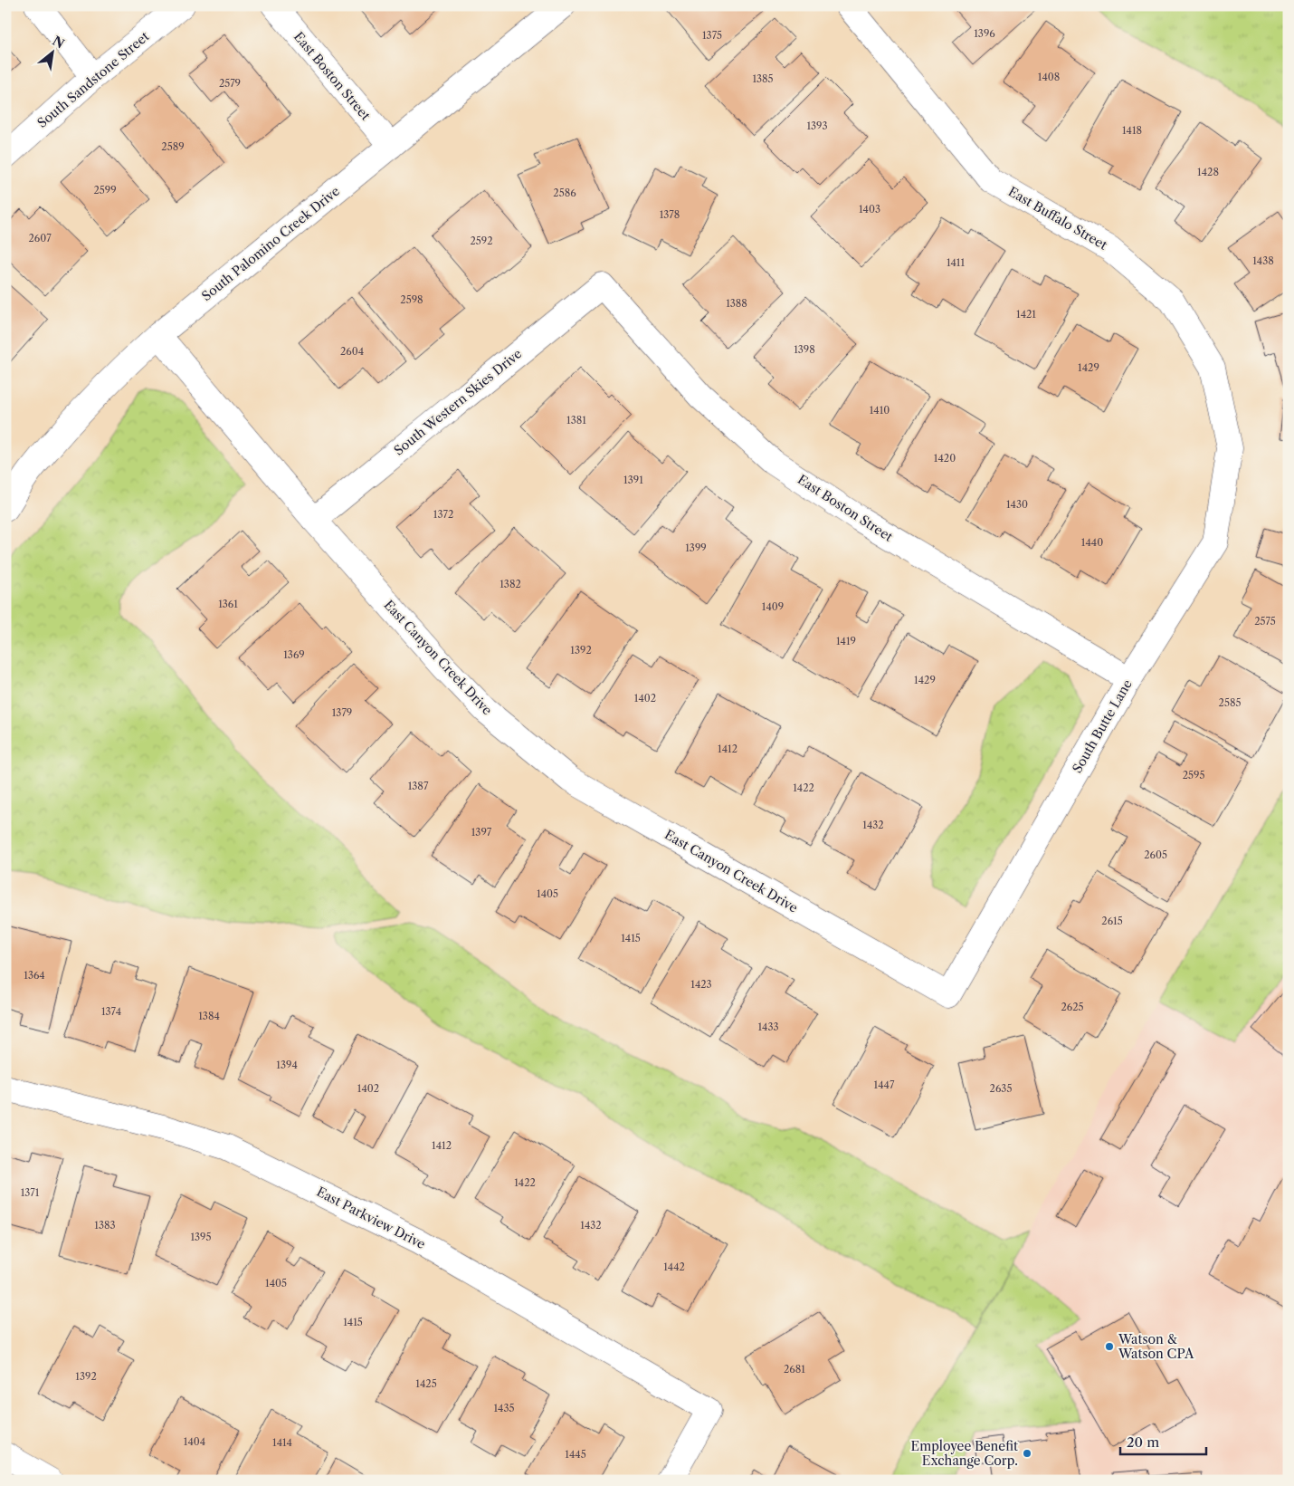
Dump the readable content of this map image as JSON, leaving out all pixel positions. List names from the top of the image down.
{
  "streets": {
    "street": [
      "East Boston Street",
      "South Sandstone Street",
      "East Buffalo Street",
      "South Palomino Creek Drive",
      "South Western Skies Drive",
      "East Canyon Creek Drive",
      "South Butte Lane",
      "East Parkview Drive"
    ]
  },
  "crossings": [
    ["East Boston Street", "South Palomino Creek Drive"],
    ["East Boston Street", "South Western Skies Drive"],
    ["East Boston Street", "South Butte Lane"],
    ["East Buffalo Street", "South Butte Lane"],
    ["South Palomino Creek Drive", "East Canyon Creek Drive"],
    ["South Western Skies Drive", "East Canyon Creek Drive"],
    ["East Canyon Creek Drive", "South Butte Lane"]
  ],
  "places": ["Watson & Watson CPA", "Employee Benefit Exchange Corp."],
  "house_numbers": [
    "1396",
    "1375",
    "1408",
    "1385",
    "2579",
    "1393",
    "1418",
    "2589",
    "1428",
    "2599",
    "2586",
    "1403",
    "1378",
    "2607",
    "2592",
    "1438",
    "1411",
    "2598",
    "1388",
    "1421",
    "1398",
    "2604",
    "1429",
    "1410",
    "1381",
    "1420",
    "1391",
    "1430",
    "1372",
    "1440",
    "1399",
    "1382",
    "1361",
    "1409",
    "2575",
    "1419",
    "1392",
    "1369",
    "1429",
    "1402",
    "2585",
    "1379",
    "1412",
    "2595",
    "1387",
    "1422",
    "1432",
    "1397",
    "2605",
    "1405",
    "2615",
    "1415",
    "1364",
    "1423",
    "2625",
    "1374",
    "1384",
    "1433",
    "1394",
    "1447",
    "1402",
    "2635",
    "1412",
    "1422",
    "1371",
    "1383",
    "1432",
    "1395",
    "1442",
    "1405",
    "1415",
    "2681",
    "1392",
    "1425",
    "1435",
    "1404",
    "1414",
    "1445"
  ],
  "scale_bar": "20 m",
  "north": "top right"
}
